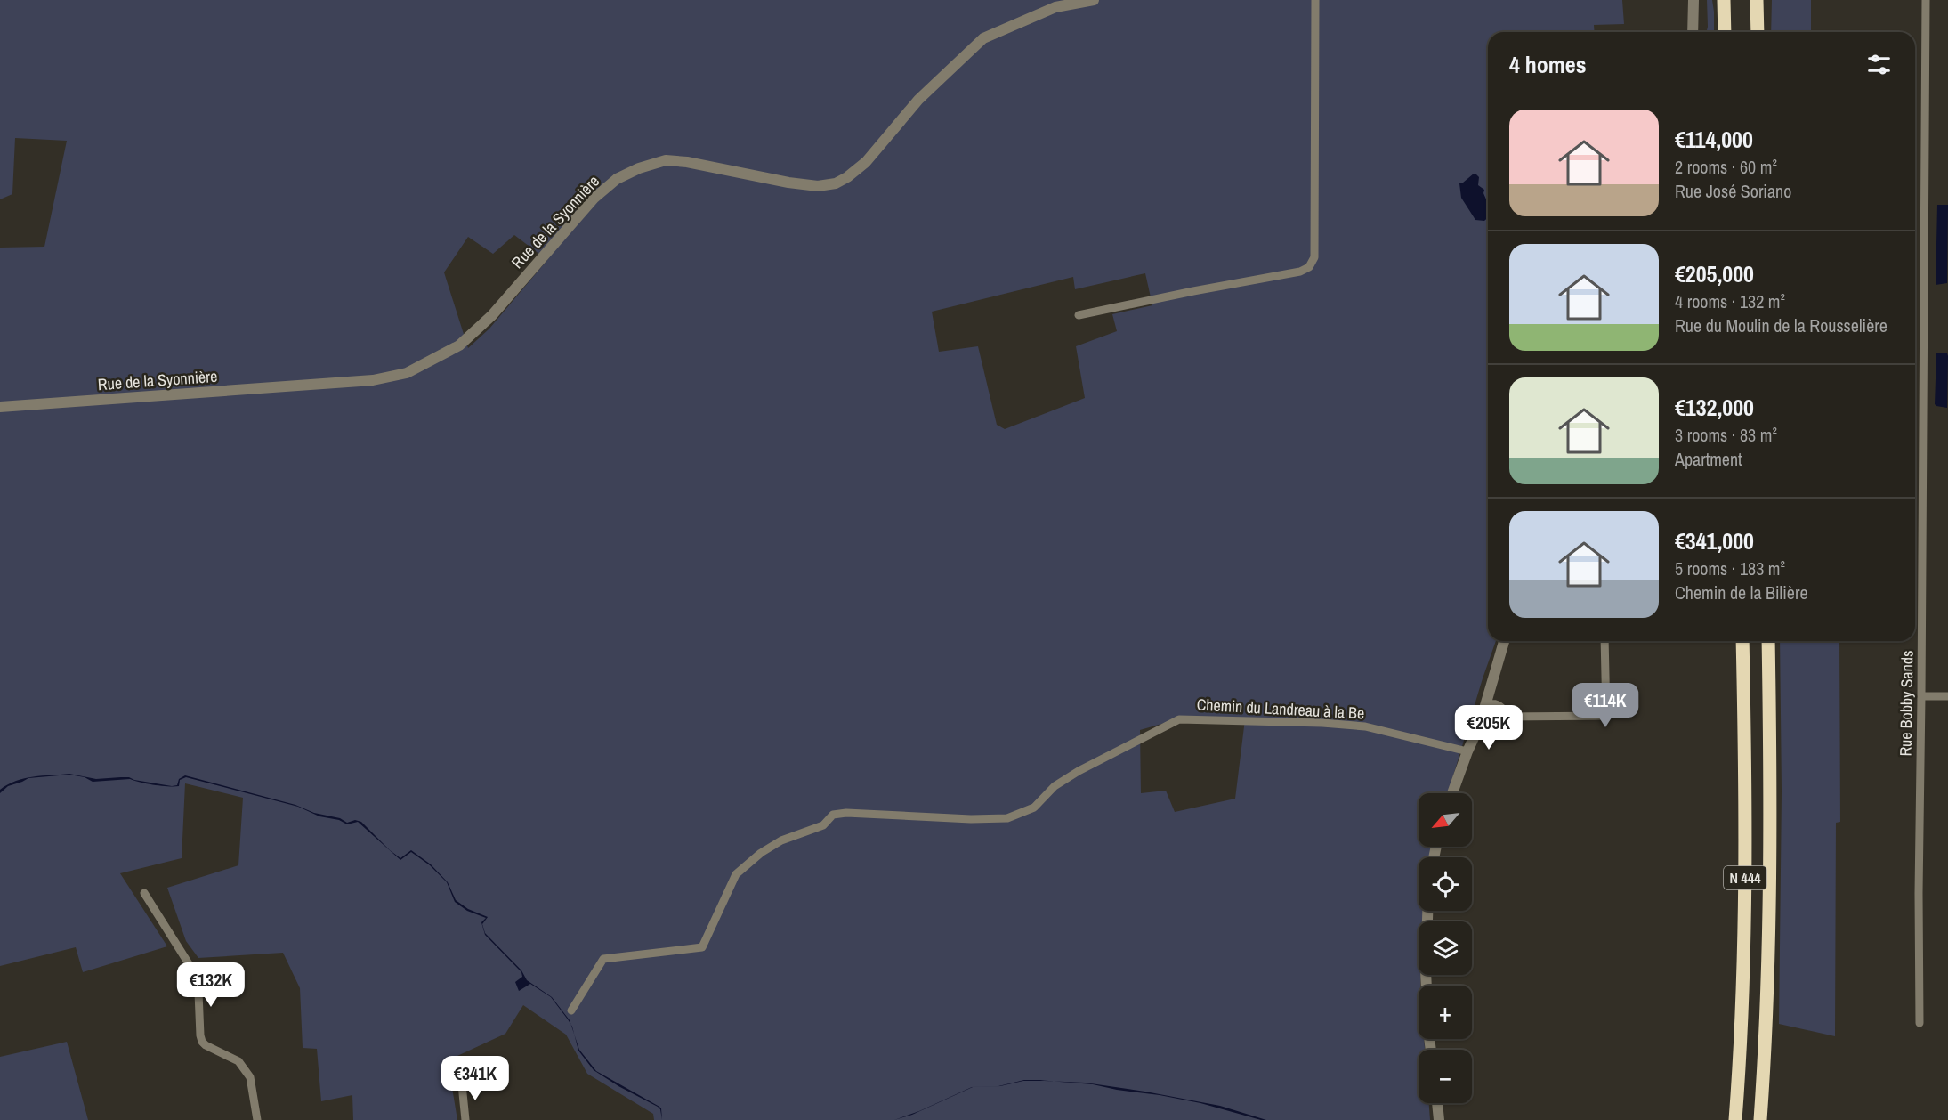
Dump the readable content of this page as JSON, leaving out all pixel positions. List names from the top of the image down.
{
  "streets": {
    "highway": ["N 444"],
    "street": ["Rue de la Syonnière", "Rue Bobby Sands", "Chemin du Landreau à la Be"]
  },
  "north": "bottom left",
  "page": {
    "heading": "4 homes",
    "list": [
      {
        "name": "€114,000",
        "note": "2 rooms · 60 m² · Rue José Soriano"
      },
      {
        "name": "€205,000",
        "note": "4 rooms · 132 m² · Rue du Moulin de la Rousselière"
      },
      {
        "name": "€132,000",
        "note": "3 rooms · 83 m² · Apartment"
      },
      {
        "name": "€341,000",
        "note": "5 rooms · 183 m² · Chemin de la Bilière"
      }
    ],
    "price": [
      "€114K",
      "€205K",
      "€132K",
      "€341K"
    ],
    "map_buttons": ["+", "−"]
  }
}
